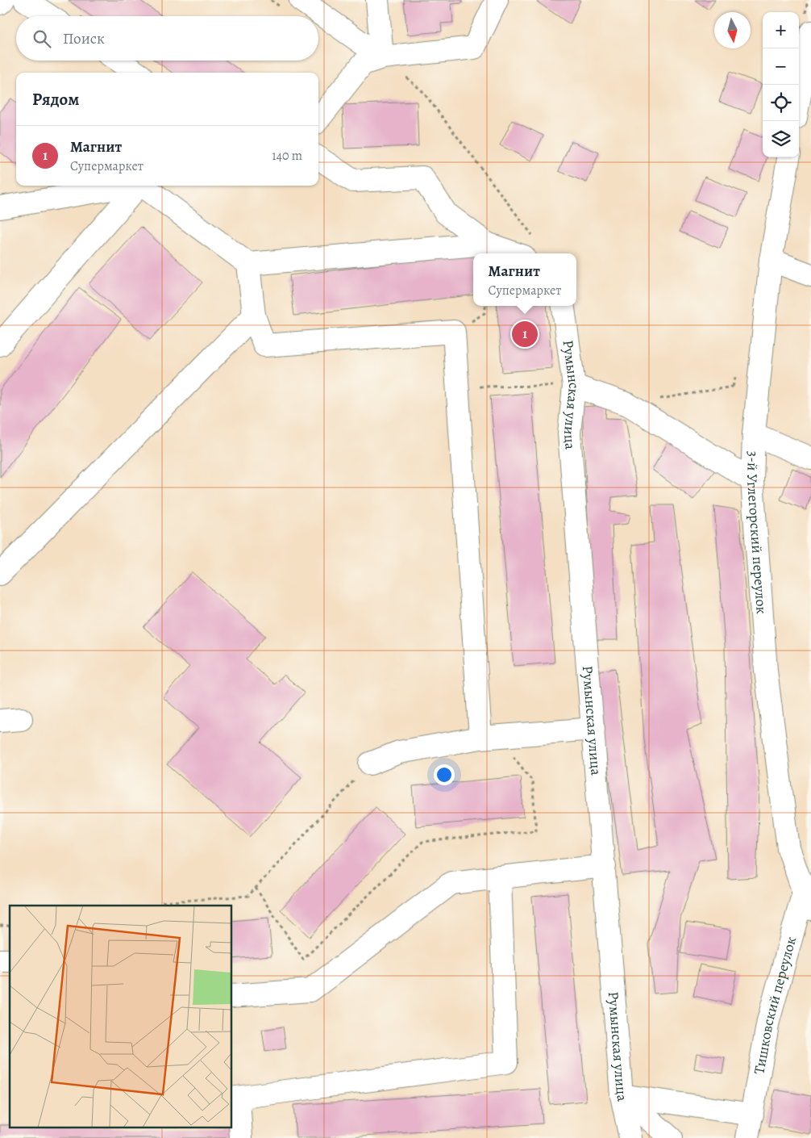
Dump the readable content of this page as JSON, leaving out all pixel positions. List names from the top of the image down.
{
  "streets": {
    "street": ["Румынская улица", "3-й Углегорский переулок", "Тишковский переулок"]
  },
  "crossings": [
    ["3-й Углегорский переулок", "Тишковский переулок"]
  ],
  "north": "bottom",
  "page": {
    "map_buttons": ["+", "−"],
    "search": "Поиск",
    "heading": "Рядом",
    "list": [
      {
        "mark": "1",
        "name": "Магнит",
        "note": "Супермаркет",
        "value": "140 m"
      }
    ],
    "popup": ["Магнит", "Супермаркет"],
    "pins": "1"
  }
}
